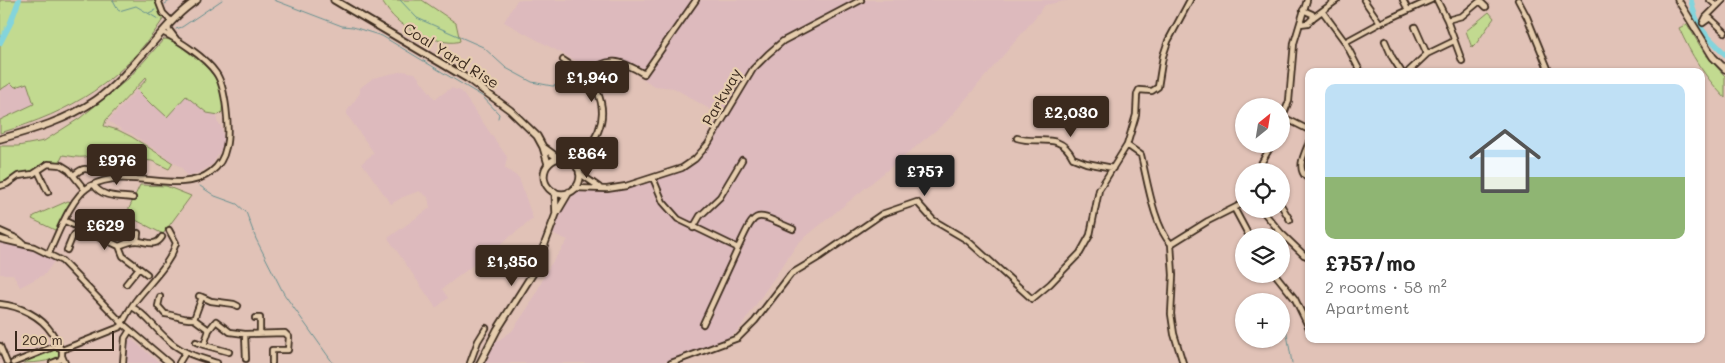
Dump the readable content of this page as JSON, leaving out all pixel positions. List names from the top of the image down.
{
  "streets": {
    "main road": ["Coal Yard Rise"],
    "street": ["Parkway"]
  },
  "crossings": [
    ["Coal Yard Rise", "Parkway"]
  ],
  "scale_bar": "200 m",
  "north": "top right",
  "page": {
    "price": [
      "£1,940",
      "£2,030",
      "£864",
      "£976",
      "£757",
      "£629",
      "£1,350"
    ],
    "list": [
      {
        "name": "£757/mo",
        "note": "2 rooms · 58 m² · Apartment"
      }
    ],
    "map_buttons": "+",
    "scale": "200 m"
  }
}
